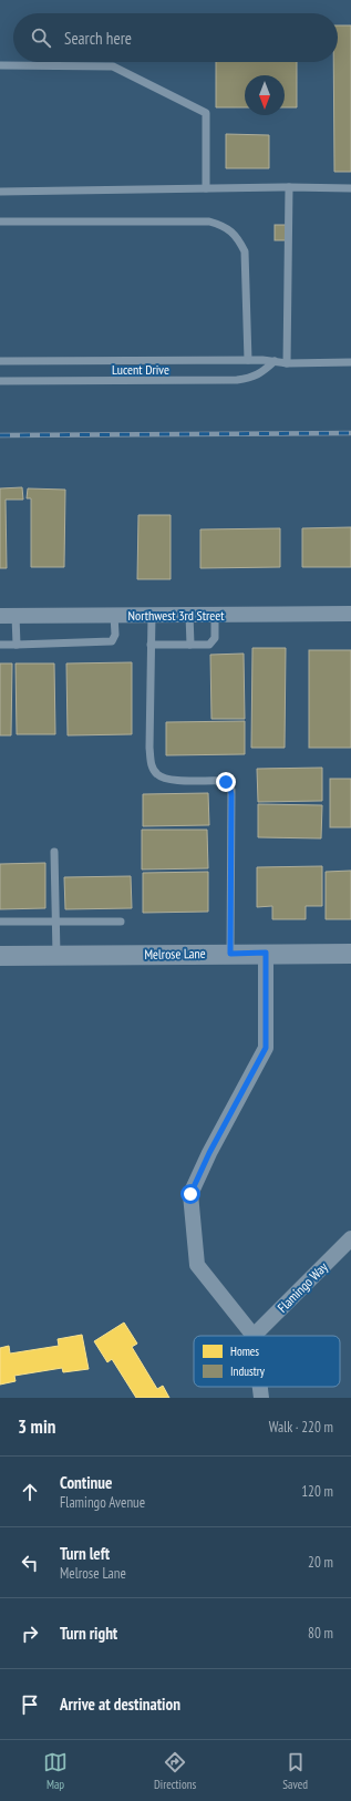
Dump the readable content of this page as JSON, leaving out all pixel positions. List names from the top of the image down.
{
  "streets": {
    "street": ["Northwest 3rd Street", "Melrose Lane", "Flamingo Way"],
    "lane": ["Lucent Drive"]
  },
  "legend": ["Homes", "Industry"],
  "north": "bottom",
  "page": {
    "search": "Search here",
    "heading": ["3 min", "Walk · 220 m"],
    "list": [
      ["Continue", "Flamingo Avenue", "120 m"],
      ["Turn left", "Melrose Lane", "20 m"],
      ["Turn right", "80 m"],
      "Arrive at destination"
    ],
    "nav": ["Map", "Directions", "Saved"]
  }
}
